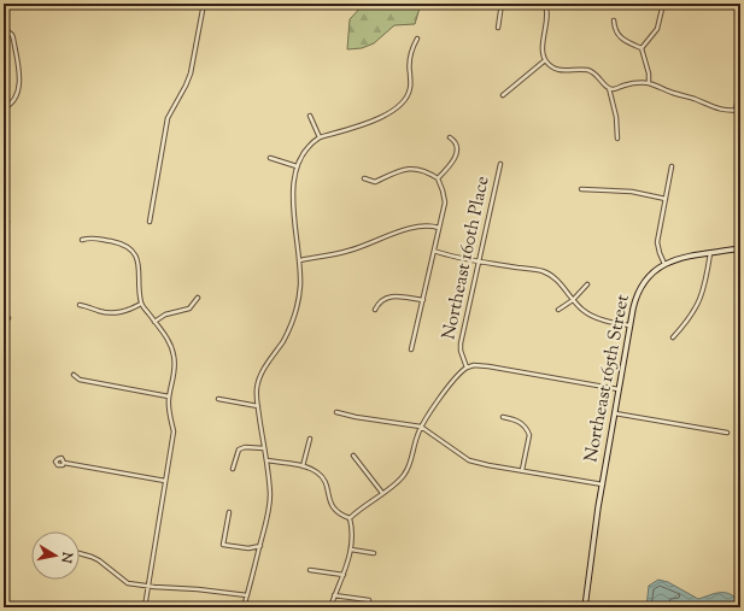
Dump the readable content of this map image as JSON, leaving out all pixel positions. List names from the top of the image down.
{
  "streets": {
    "street": ["Northeast 160th Place", "Northeast 165th Street"]
  },
  "north": "right"
}
